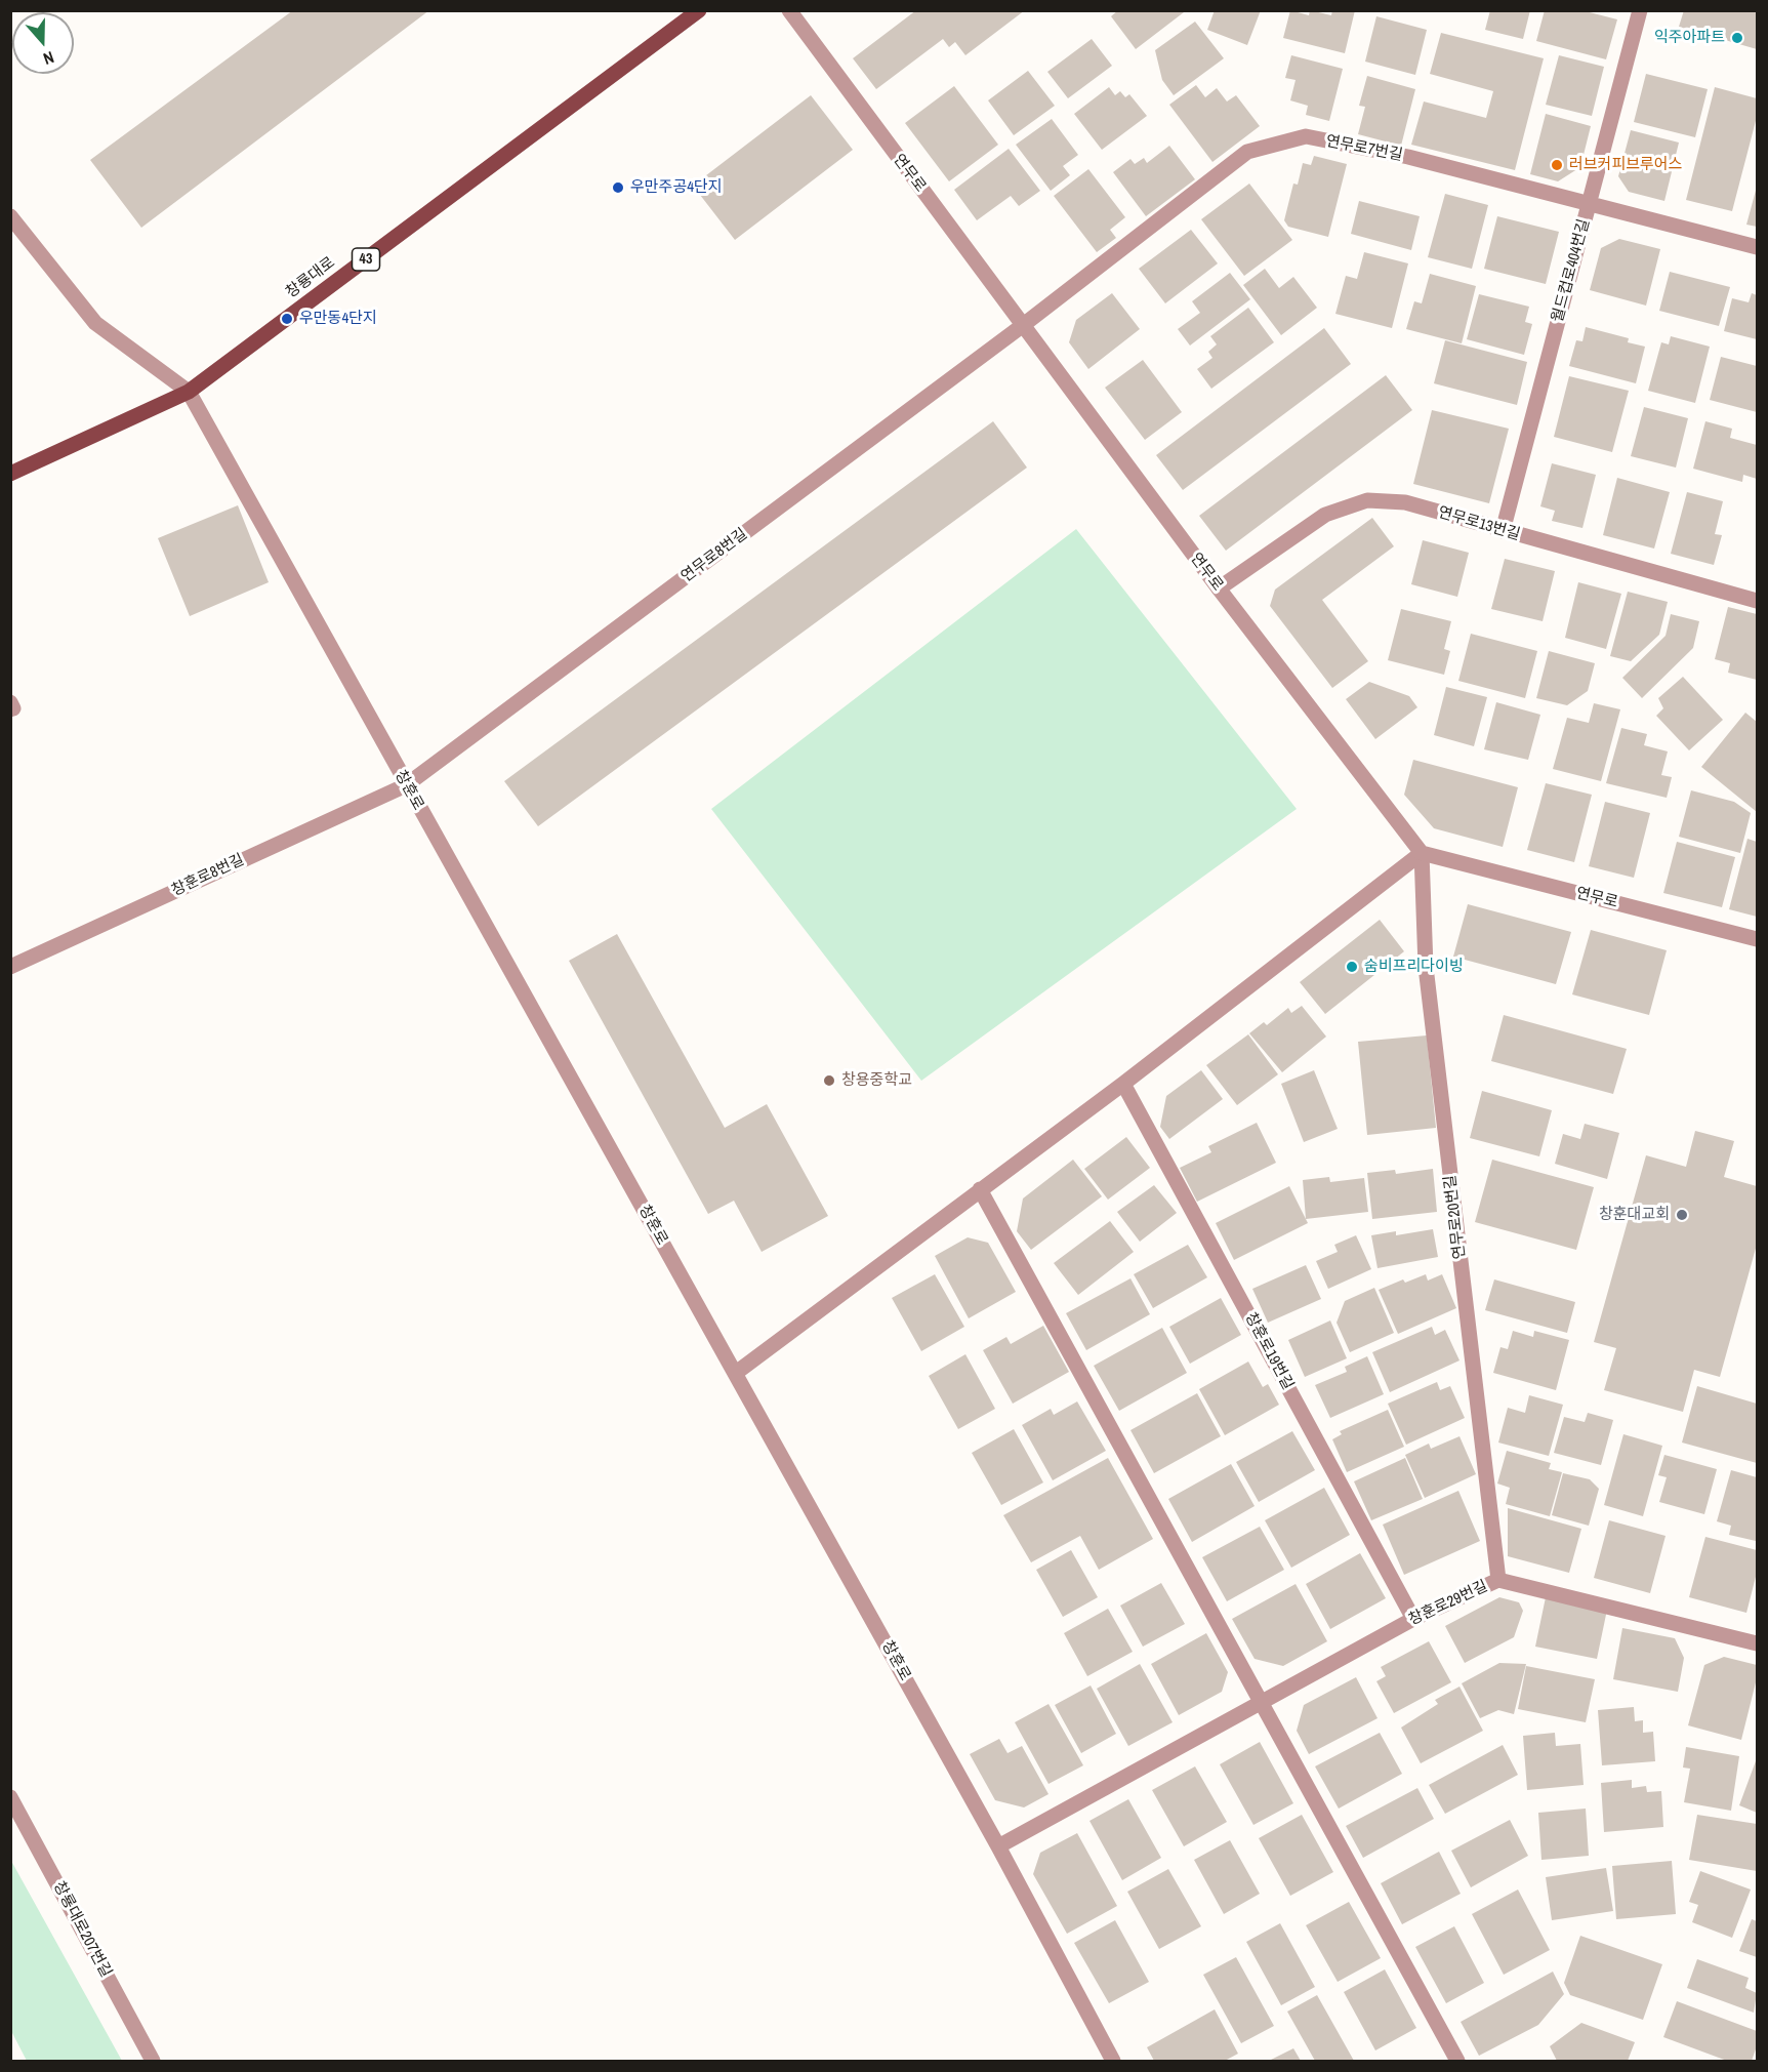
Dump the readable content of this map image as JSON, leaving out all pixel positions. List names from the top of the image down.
{
  "streets": {
    "main road": ["43", "창룡대로"],
    "street": [
      "연무로7번길",
      "연무로",
      "월드컵로404번길",
      "연무로13번길",
      "연무로8번길",
      "창훈로",
      "창훈로8번길",
      "연무로20번길",
      "창훈로19번길",
      "창훈로29번길",
      "창룡대로207번길"
    ]
  },
  "crossings": [
    ["연무로7번길", "연무로"],
    ["연무로7번길", "월드컵로404번길"],
    ["연무로7번길", "연무로8번길"],
    ["연무로", "연무로13번길"],
    ["연무로", "연무로8번길"],
    ["연무로", "연무로20번길"],
    ["월드컵로404번길", "연무로13번길"],
    ["창룡대로", "창훈로"],
    ["연무로8번길", "창훈로"],
    ["연무로8번길", "창훈로8번길"],
    ["창훈로", "창훈로8번길"],
    ["창훈로", "창훈로29번길"],
    ["연무로20번길", "창훈로29번길"],
    ["창훈로19번길", "창훈로29번길"]
  ],
  "places": [
    "익주아파트",
    "러브커피브루어스",
    "우만주공4단지",
    "우만동4단지",
    "숨비프리다이빙",
    "창용중학교",
    "창훈대교회"
  ],
  "north": "bottom"
}
